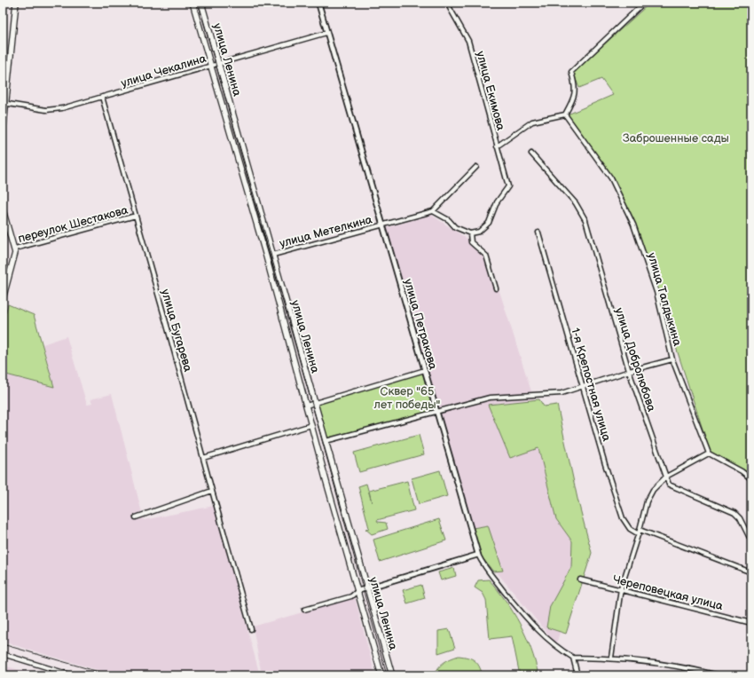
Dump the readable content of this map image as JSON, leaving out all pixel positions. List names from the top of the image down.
{
  "streets": {
    "main road": ["улица Ленина"],
    "street": [
      "улица Чекалина",
      "улица Екимова",
      "переулок Шестакова",
      "улица Метелкина",
      "улица Талдыкина",
      "улица Петракова",
      "улица Бугарева",
      "улица Добролюбова",
      "1-я Крепостная улица",
      "Череповецкая улица"
    ]
  },
  "crossings": [
    ["улица Ленина", "улица Чекалина"],
    ["улица Ленина", "улица Метелкина"],
    ["улица Чекалина", "улица Петракова"],
    ["улица Чекалина", "улица Бугарева"],
    ["переулок Шестакова", "улица Бугарева"],
    ["улица Метелкина", "улица Петракова"]
  ],
  "parks": ["Заброшенные сады", "Сквер \"65 лет победы\""]
}
